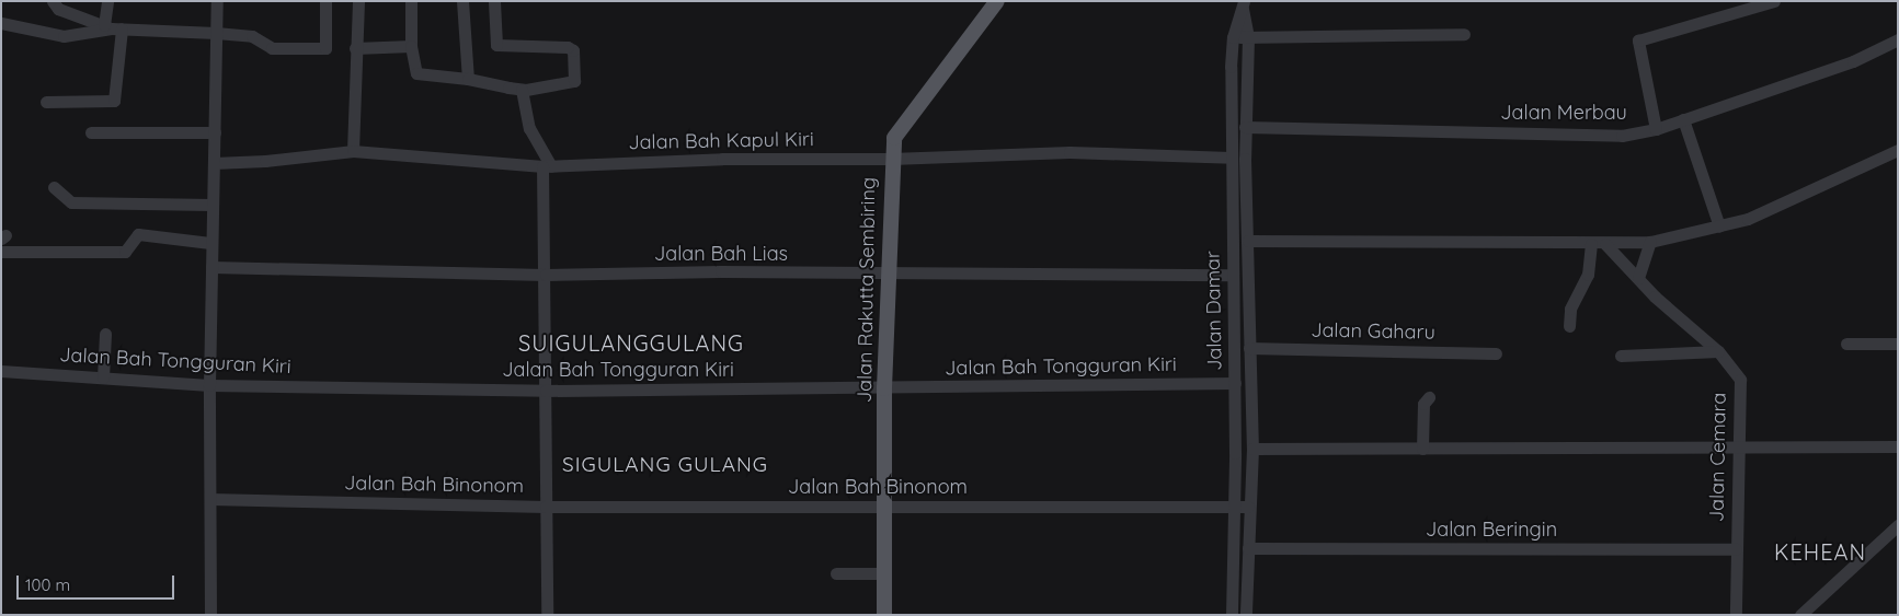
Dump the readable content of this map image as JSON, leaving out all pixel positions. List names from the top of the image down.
{
  "streets": {
    "main road": ["Jalan Rakutta Sembiring"],
    "street": [
      "Jalan Merbau",
      "Jalan Bah Kapul Kiri",
      "Jalan Bah Lias",
      "Jalan Damar",
      "Jalan Gaharu",
      "Jalan Bah Tongguran Kiri",
      "Jalan Cemara",
      "Jalan Bah Binonom",
      "Jalan Beringin"
    ]
  },
  "crossings": [
    ["Jalan Merbau", "Jalan Damar"],
    ["Jalan Bah Kapul Kiri", "Jalan Rakutta Sembiring"],
    ["Jalan Bah Kapul Kiri", "Jalan Damar"],
    ["Jalan Bah Lias", "Jalan Rakutta Sembiring"],
    ["Jalan Bah Lias", "Jalan Damar"],
    ["Jalan Rakutta Sembiring", "Jalan Bah Tongguran Kiri"],
    ["Jalan Rakutta Sembiring", "Jalan Bah Binonom"],
    ["Jalan Damar", "Jalan Gaharu"],
    ["Jalan Damar", "Jalan Bah Tongguran Kiri"],
    ["Jalan Damar", "Jalan Bah Binonom"],
    ["Jalan Damar", "Jalan Beringin"],
    ["Jalan Cemara", "Jalan Beringin"]
  ],
  "districts": ["SUIGULANGGULANG", "SIGULANG GULANG", "KEHEAN"],
  "scale_bar": "100 m"
}
